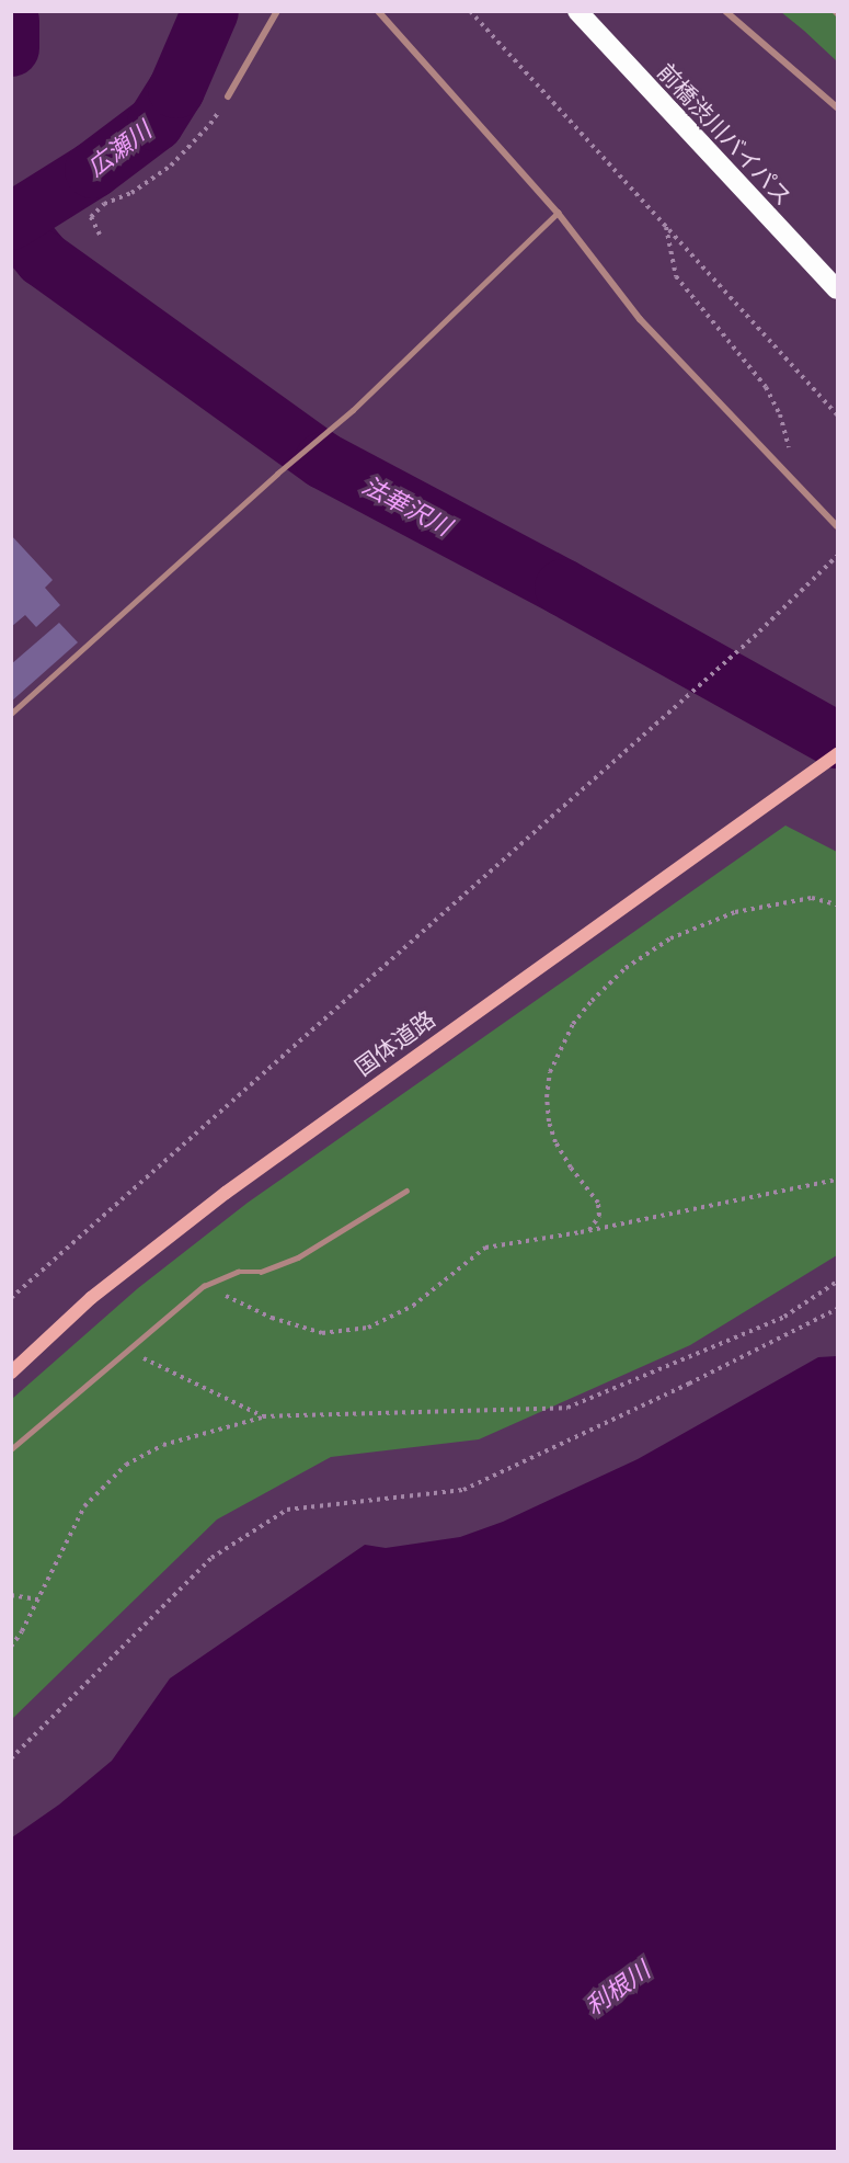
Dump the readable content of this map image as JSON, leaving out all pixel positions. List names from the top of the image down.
{
  "streets": {
    "highway": ["前橋渋川バイパス"],
    "street": ["国体道路"]
  },
  "water": ["広瀬川", "法華沢川", "利根川"]
}
